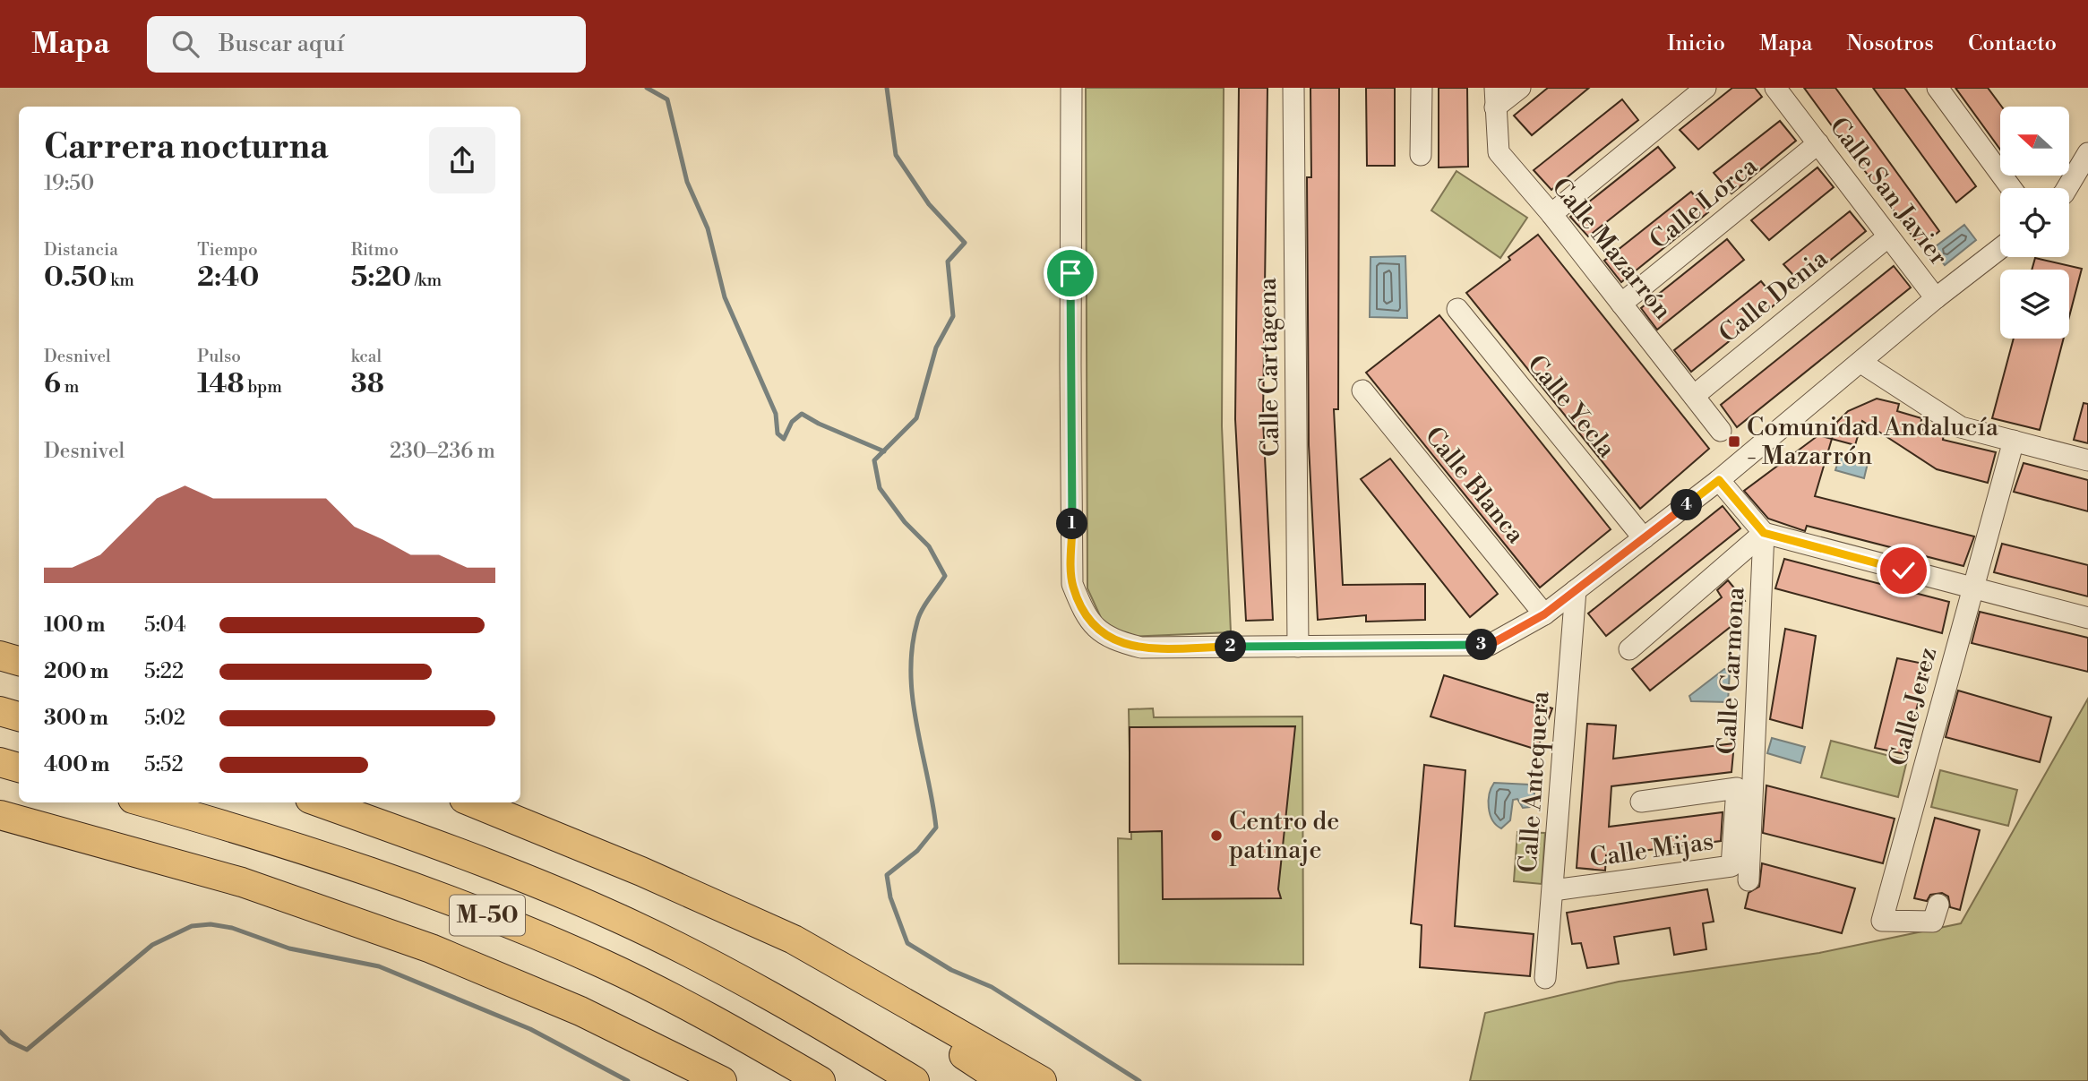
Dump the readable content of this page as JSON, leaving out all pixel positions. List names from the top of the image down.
{
  "streets": {
    "highway": ["M-50"],
    "street": [
      "Calle San Javier",
      "Calle Lorca",
      "Calle Mazarrón",
      "Calle Denia",
      "Calle Cartagena",
      "Calle Yecla",
      "Calle Blanca",
      "Calle Carmona",
      "Calle Jerez",
      "Calle Antequera",
      "Calle Mijas"
    ]
  },
  "crossings": [
    ["Calle San Javier", "Calle Lorca"],
    ["Calle San Javier", "Calle Denia"],
    ["Calle Lorca", "Calle Mazarrón"],
    ["Calle Mazarrón", "Calle Denia"],
    ["Calle Antequera", "Calle Mijas"]
  ],
  "places": {
    "transit": ["Comunidad Andalucía - Mazarrón"],
    "other": ["Centro de patinaje"]
  },
  "north": "left",
  "page": {
    "header": "Mapa",
    "search": "Buscar aquí",
    "nav": [
      "Inicio",
      "Mapa",
      "Nosotros",
      "Contacto"
    ],
    "heading": ["Carrera nocturna", "19:50"],
    "stats": [
      ["Distancia", "0.50 km"],
      ["Tiempo", "2:40"],
      ["Ritmo", "5:20 /km"],
      ["Desnivel", "6 m"],
      ["Pulso", "148 bpm"],
      ["kcal", "38"]
    ],
    "chart": ["Desnivel", "230–236 m"],
    "pins": [
      "4",
      "1",
      "3",
      "2"
    ],
    "list": [
      {
        "name": "100 m",
        "note": "5:04"
      },
      {
        "name": "200 m",
        "note": "5:22"
      },
      {
        "name": "300 m",
        "note": "5:02"
      },
      {
        "name": "400 m",
        "note": "5:52"
      }
    ]
  }
}
